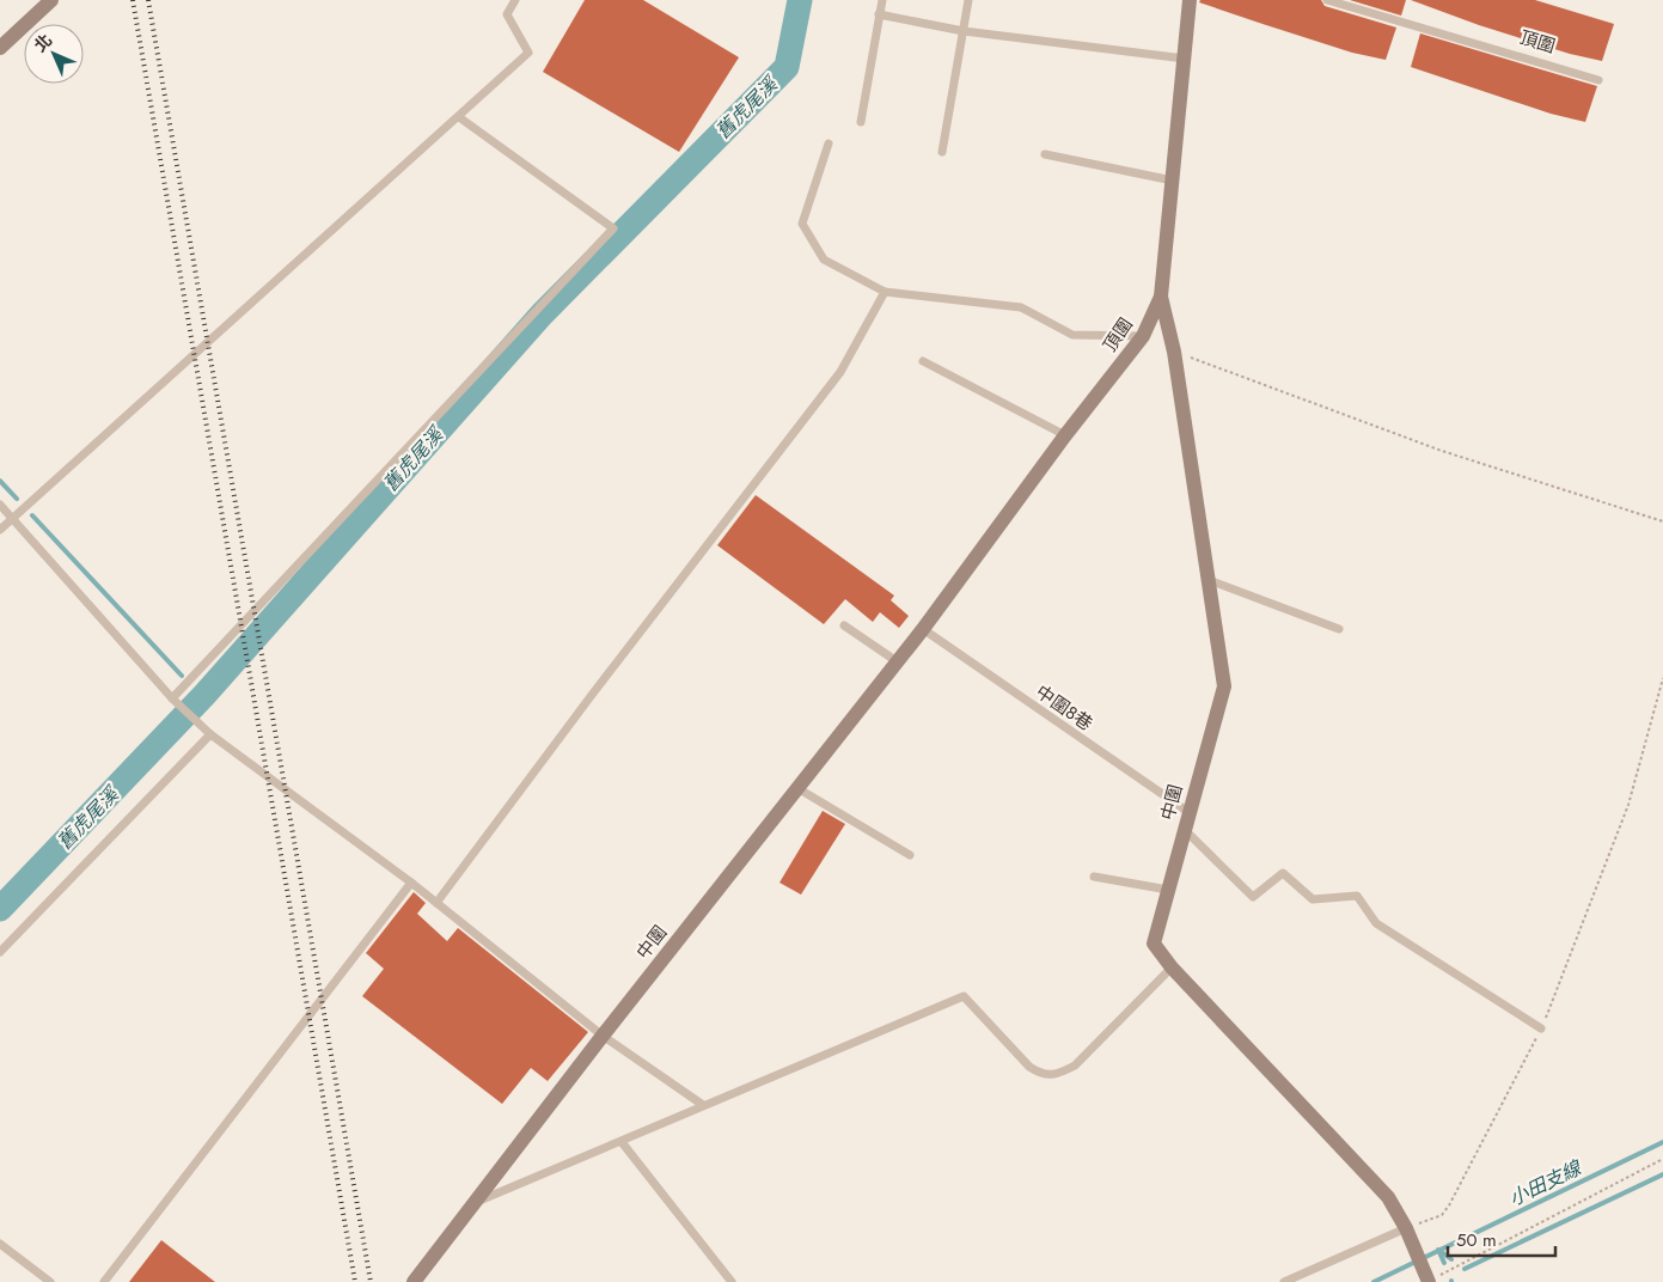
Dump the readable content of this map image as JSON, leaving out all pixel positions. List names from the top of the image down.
{
  "streets": {
    "street": ["頂圍", "中圍"],
    "lane": ["中圍8巷"]
  },
  "crossings": [
    ["頂圍", "中圍8巷"],
    ["頂圍", "中圍"],
    ["中圍8巷", "中圍"]
  ],
  "water": ["舊虎尾溪", "小田支線"],
  "scale_bar": "50 m",
  "north": "top left"
}
